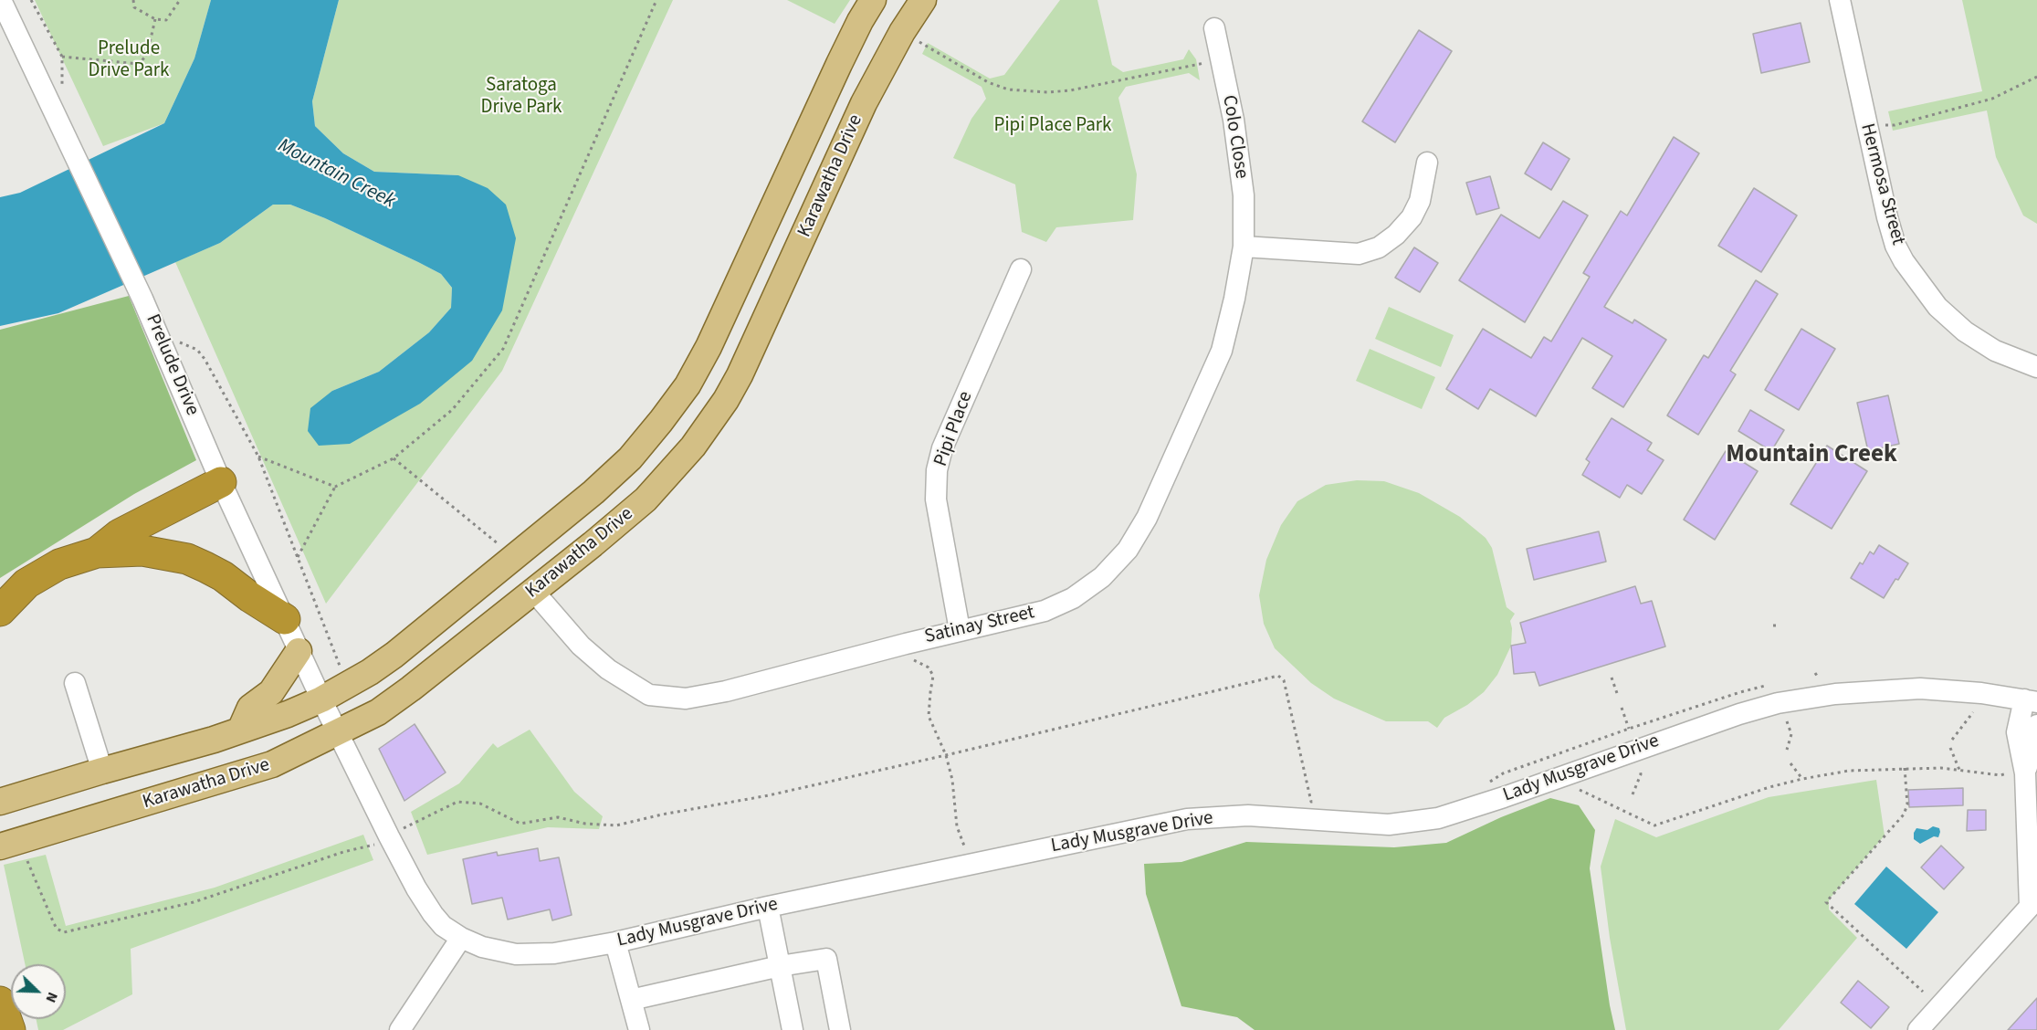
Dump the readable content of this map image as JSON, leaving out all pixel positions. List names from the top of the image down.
{
  "streets": {
    "main road": ["Karawatha Drive"],
    "street": [
      "Colo Close",
      "Hermosa Street",
      "Prelude Drive",
      "Pipi Place",
      "Satinay Street",
      "Lady Musgrave Drive"
    ]
  },
  "crossings": [
    ["Colo Close", "Satinay Street"],
    ["Karawatha Drive", "Prelude Drive"],
    ["Karawatha Drive", "Satinay Street"],
    ["Karawatha Drive", "Lady Musgrave Drive"],
    ["Prelude Drive", "Lady Musgrave Drive"],
    ["Pipi Place", "Satinay Street"]
  ],
  "districts": ["Mountain Creek"],
  "water": ["Mountain Creek"],
  "parks": ["Prelude Drive Park", "Saratoga Drive Park", "Pipi Place Park"],
  "north": "bottom right"
}
